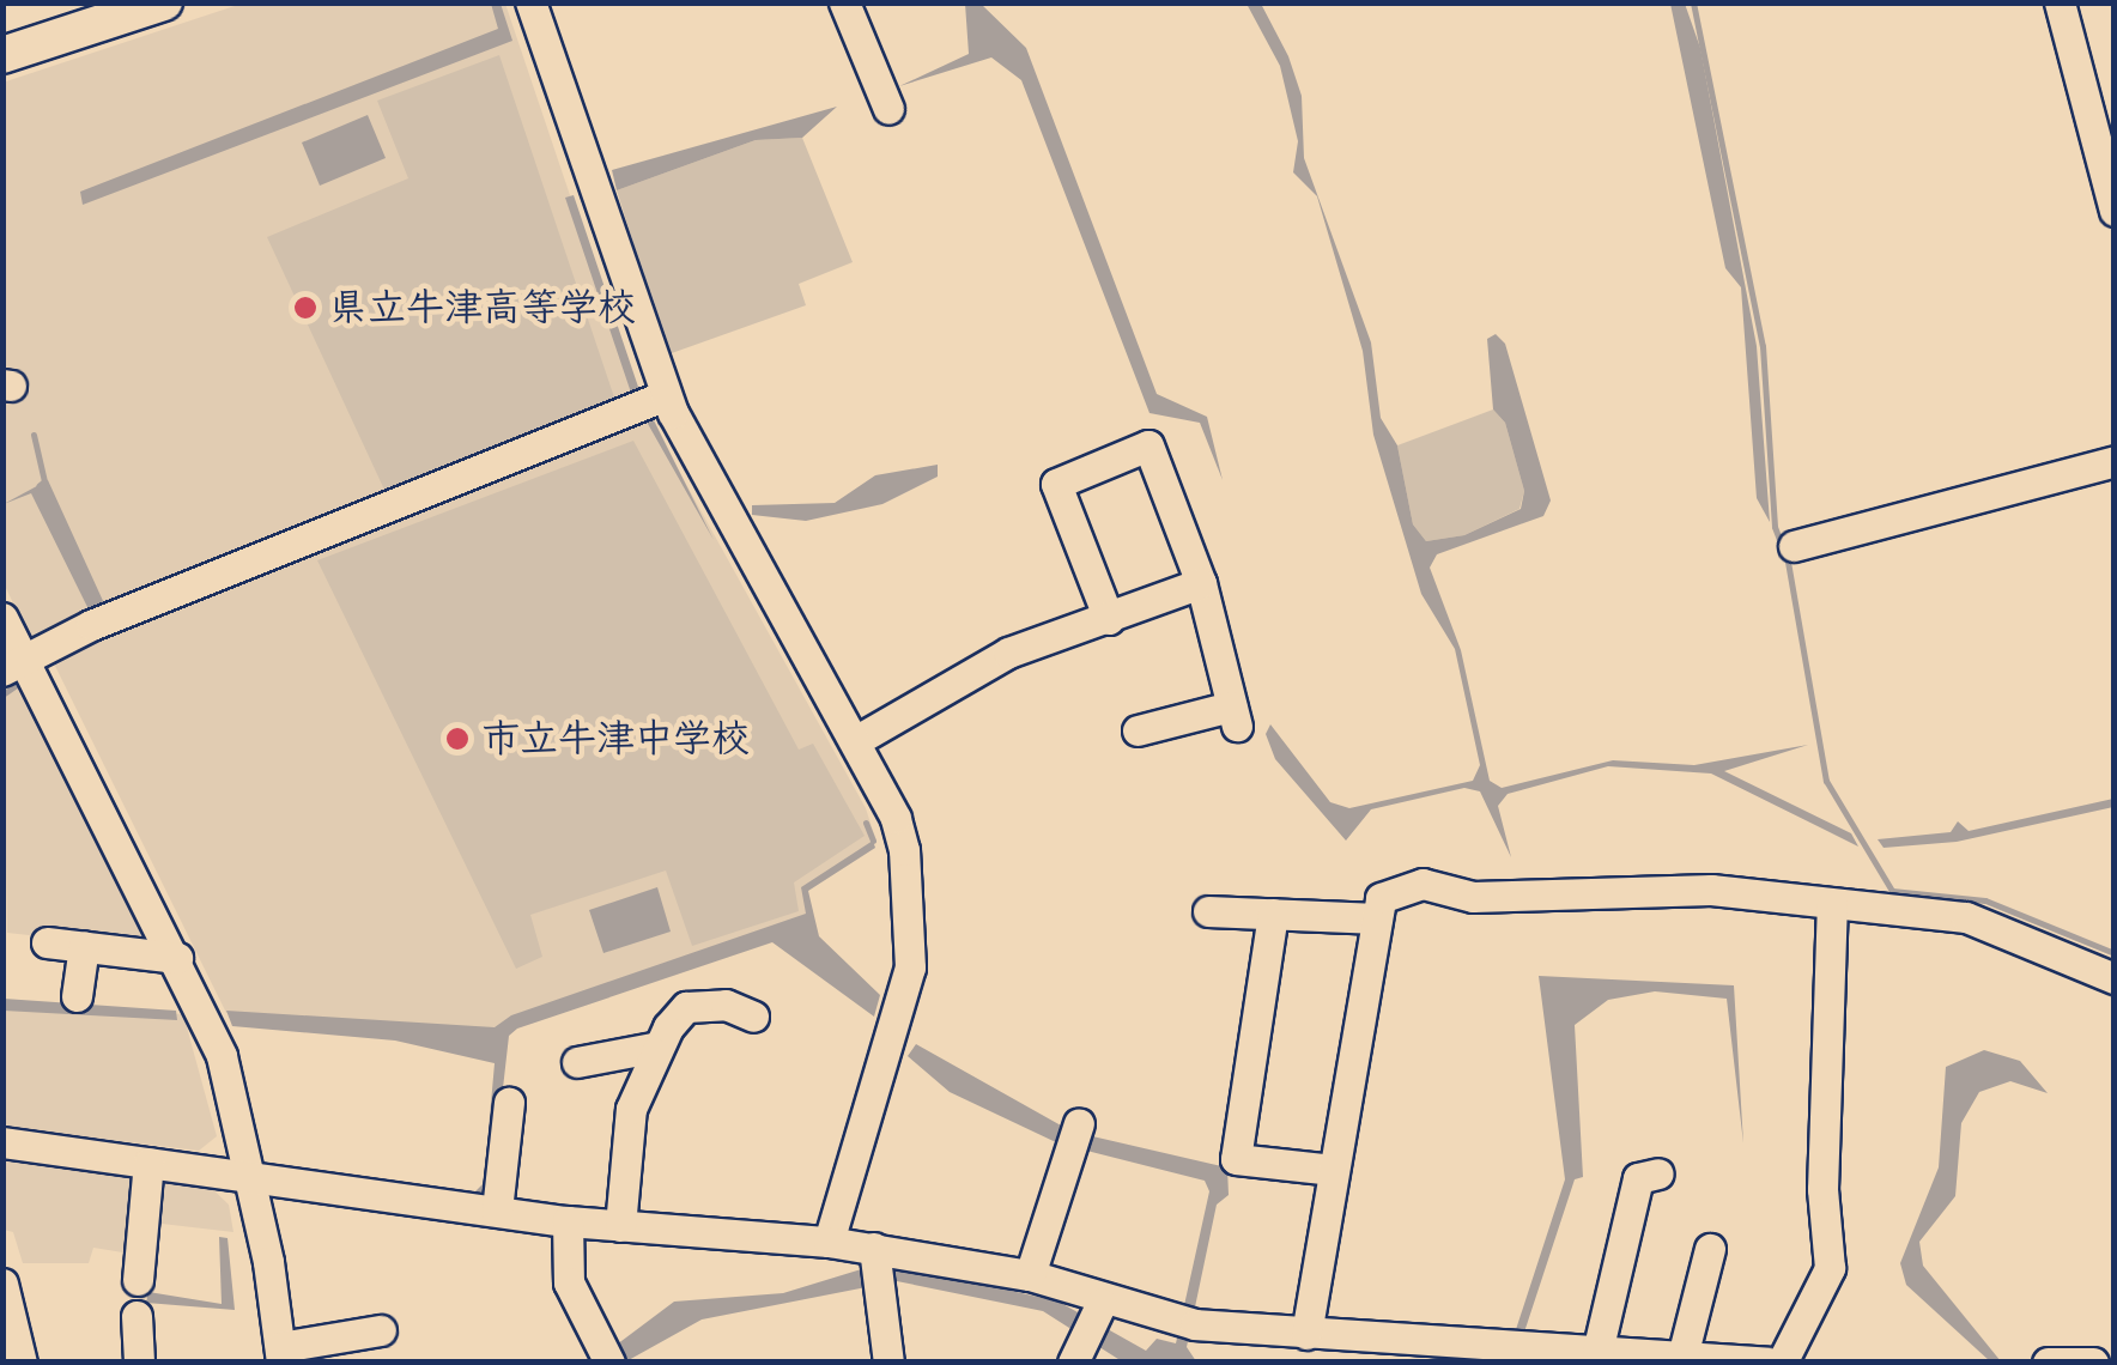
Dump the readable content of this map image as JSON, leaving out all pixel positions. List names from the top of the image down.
{
  "places": ["県立牛津高等学校", "市立牛津中学校"]
}
